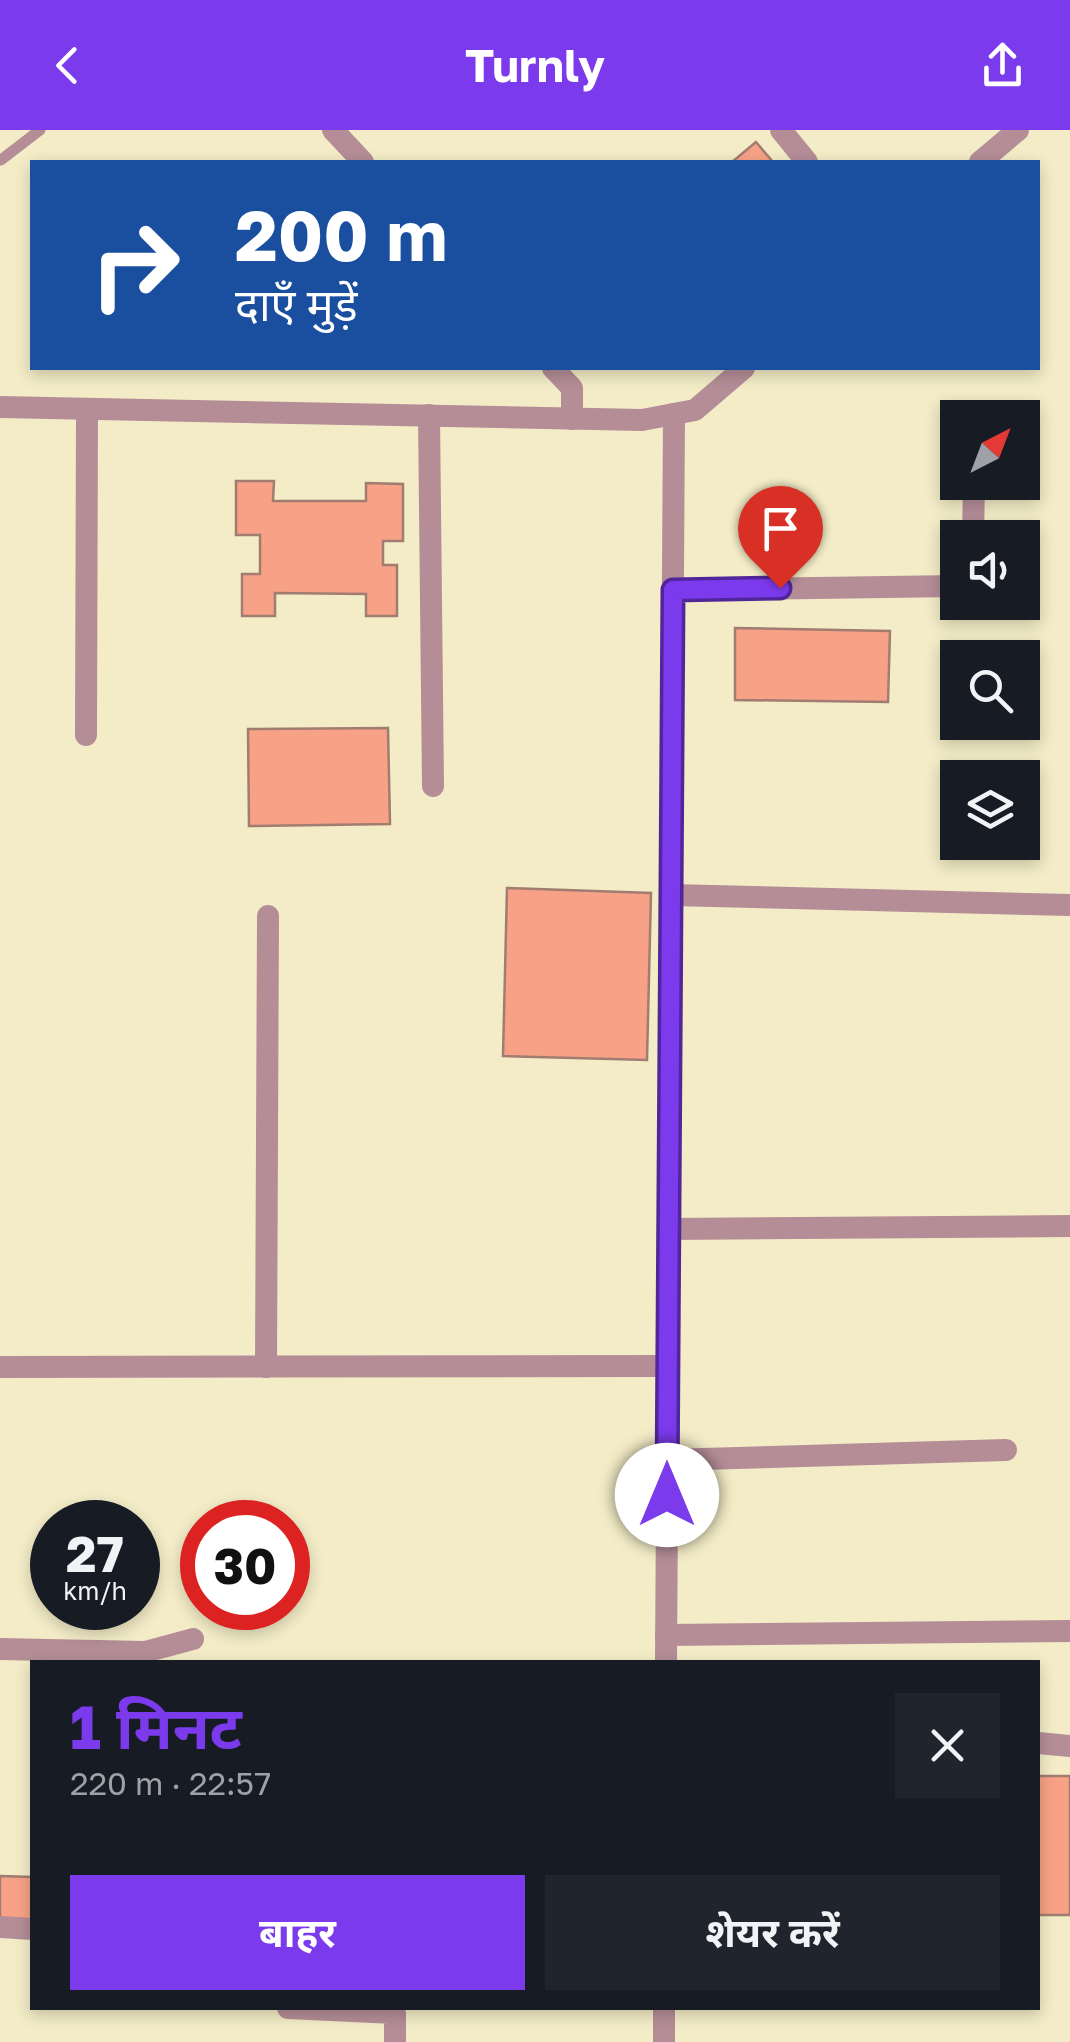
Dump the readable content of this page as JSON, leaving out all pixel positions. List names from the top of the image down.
{
  "north": "top right",
  "page": {
    "header": "Turnly",
    "turn": ["200 m", "दाएँ मुड़ें"],
    "speed": "27 km/h",
    "limit": "30",
    "heading": ["1 मिनट", "220 m · 22:57"],
    "buttons": ["बाहर", "शेयर करें"]
  }
}
